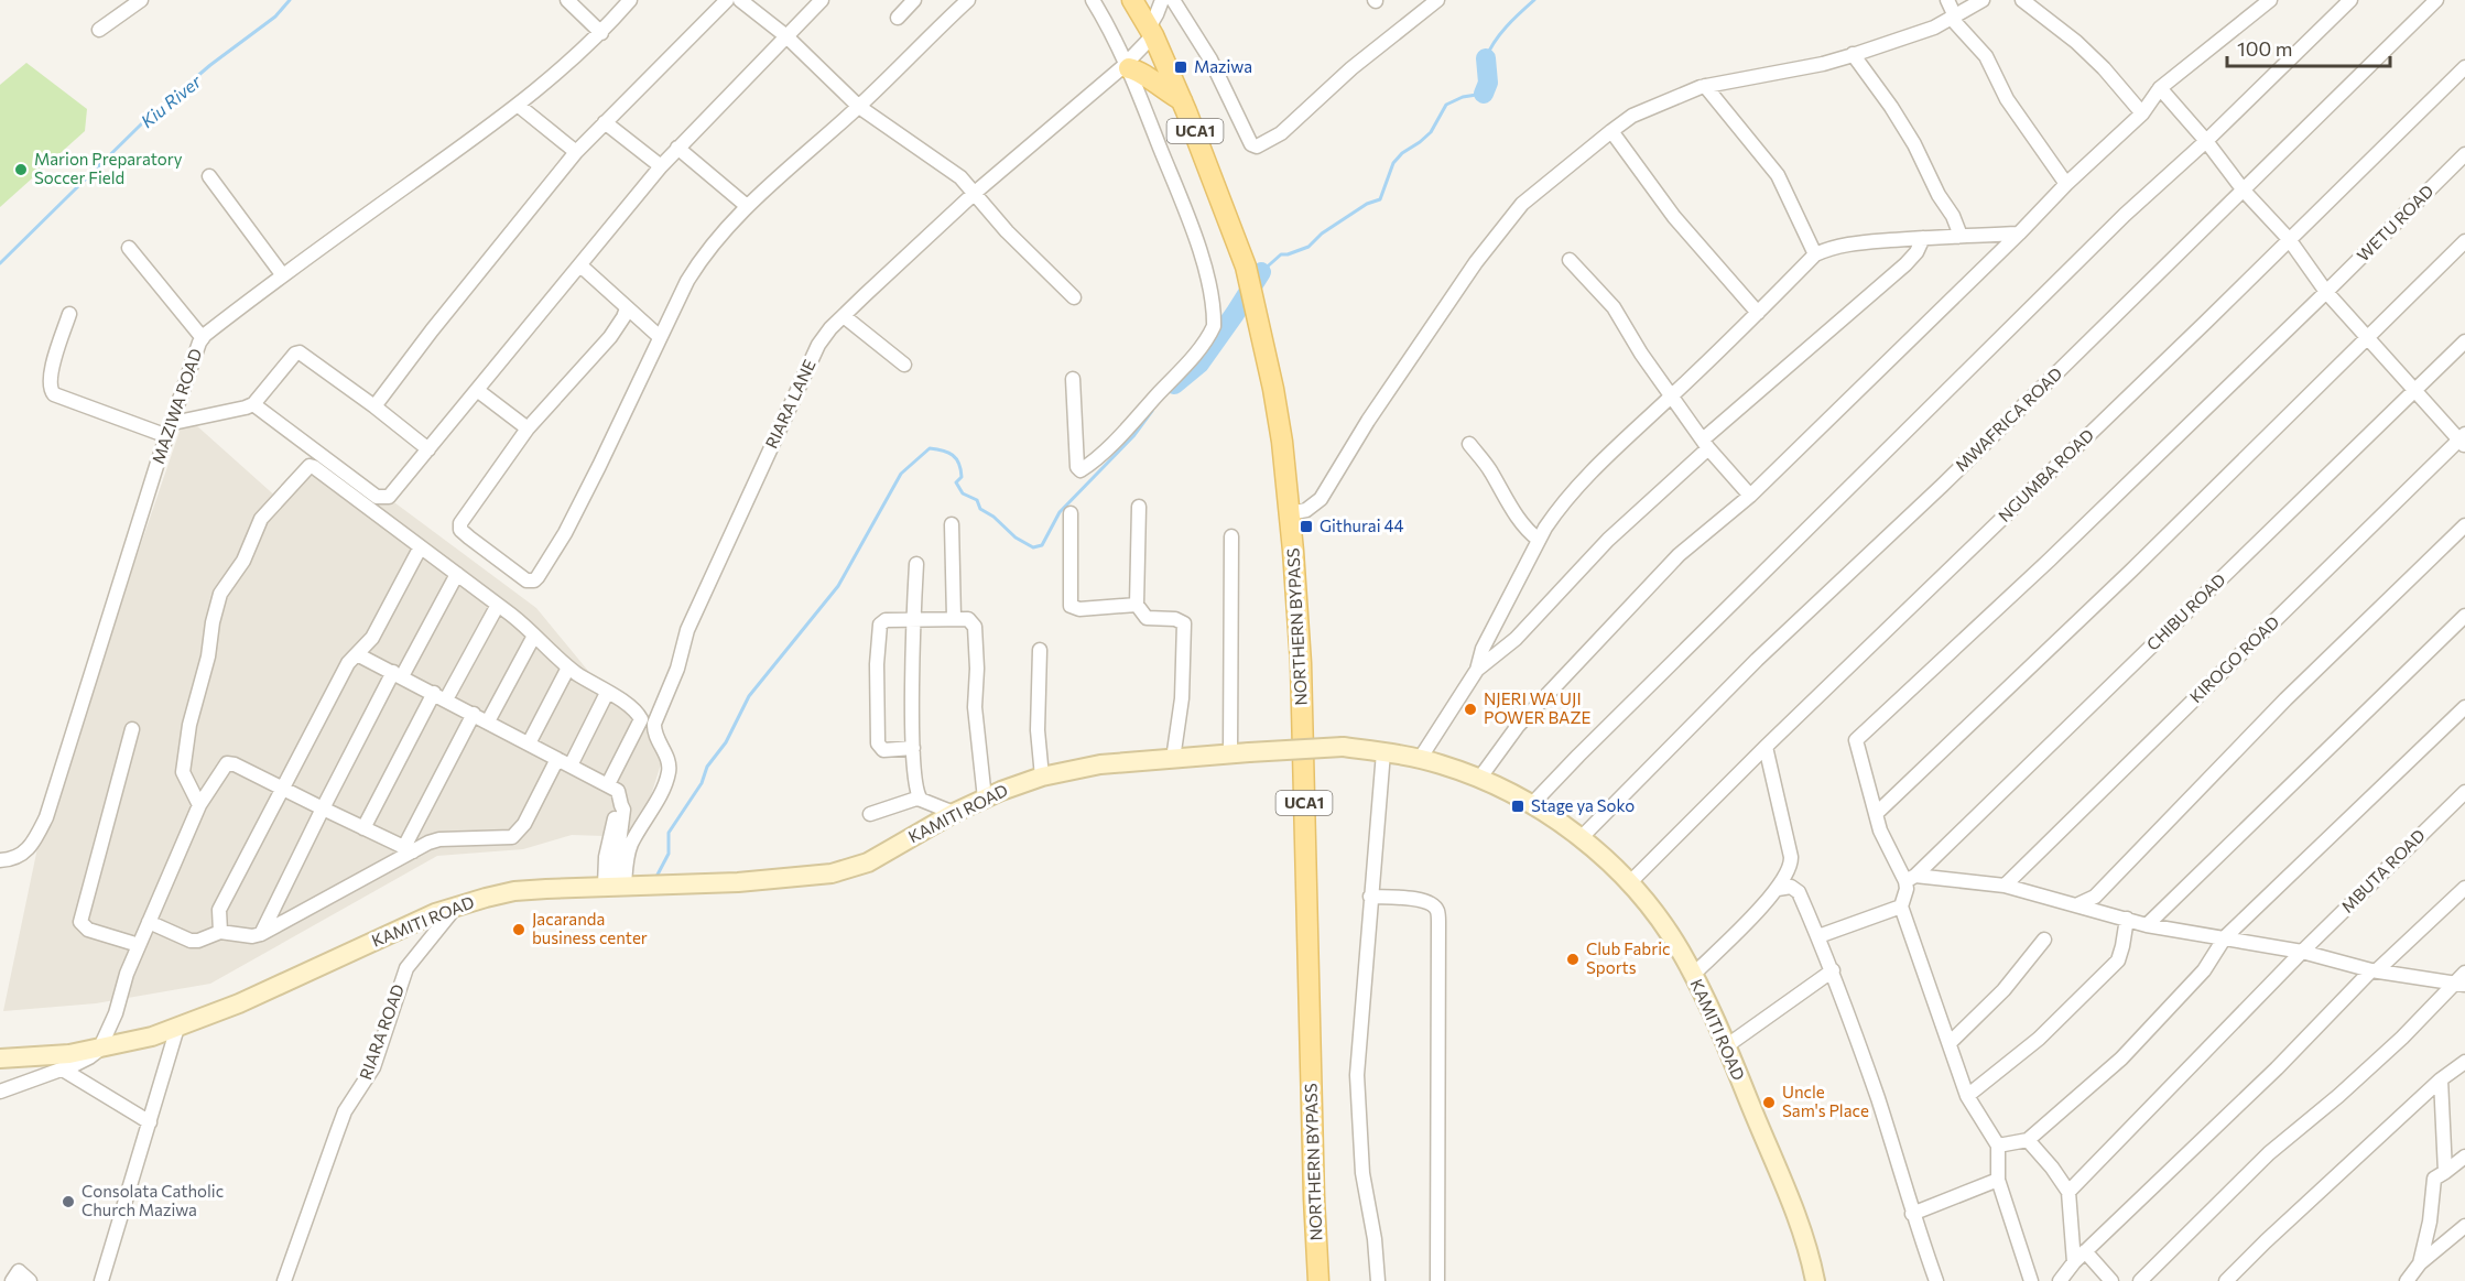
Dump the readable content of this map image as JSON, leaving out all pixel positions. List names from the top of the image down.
{
  "streets": {
    "main road": ["UCA1", "NORTHERN BYPASS", "KAMITI ROAD"],
    "street": [
      "WETU ROAD",
      "RIARA LANE",
      "MAZIWA ROAD",
      "MWAFRICA ROAD",
      "NGUMBA ROAD",
      "CHIBU ROAD",
      "KIROGO ROAD",
      "MBUTA ROAD",
      "RIARA ROAD"
    ]
  },
  "crossings": [
    ["RIARA LANE", "NORTHERN BYPASS"],
    ["RIARA LANE", "KAMITI ROAD"],
    ["MWAFRICA ROAD", "KAMITI ROAD"],
    ["NGUMBA ROAD", "KAMITI ROAD"],
    ["KAMITI ROAD", "RIARA ROAD"]
  ],
  "water": ["Kiu River"],
  "places": {
    "transit": ["Maziwa", "Githurai 44", "Stage ya Soko"],
    "other": [
      "Marion Preparatory Soccer Field",
      "NJERI WA UJI POWER BAZE",
      "Jacaranda business center",
      "Club Fabric Sports",
      "Uncle Sam's Place",
      "Consolata Catholic Church Maziwa"
    ]
  },
  "scale_bar": "100 m"
}
